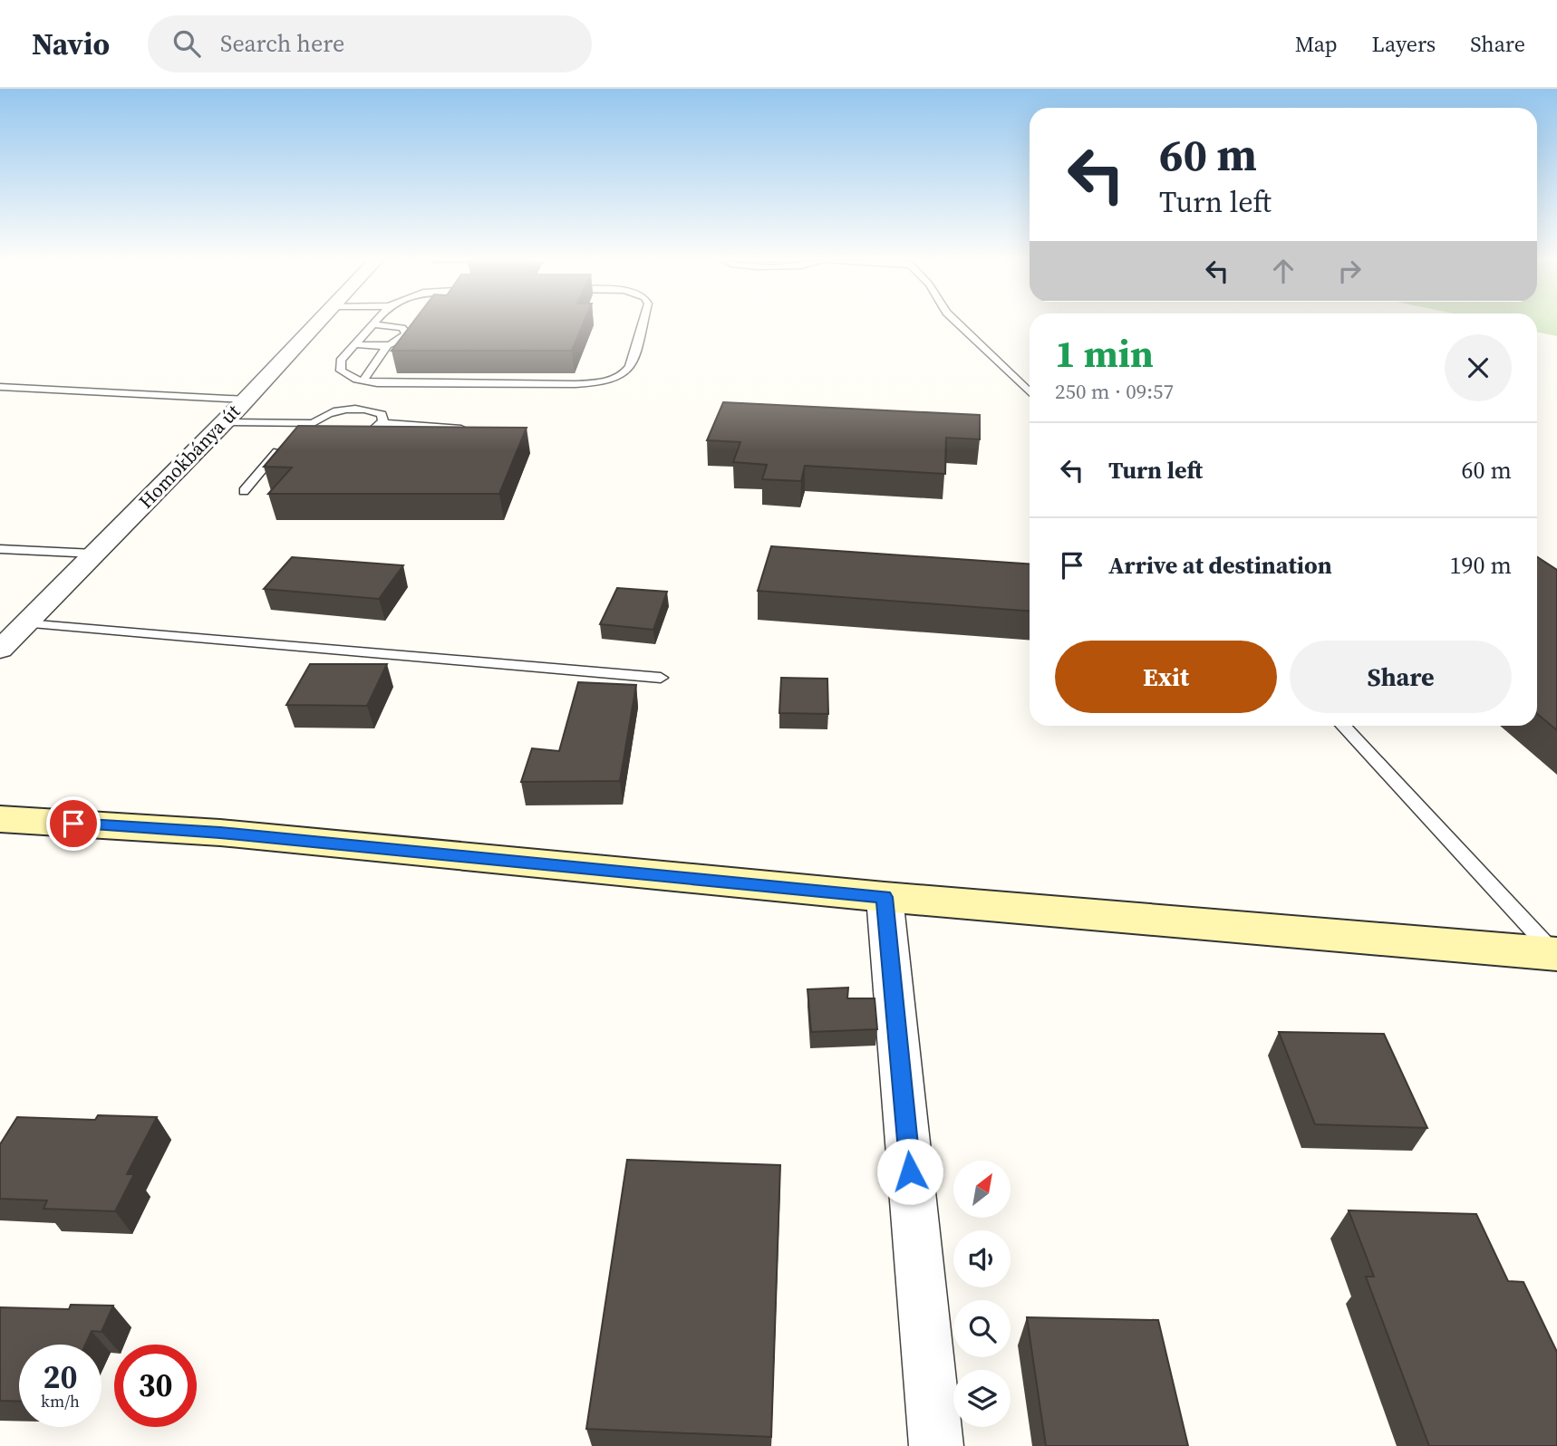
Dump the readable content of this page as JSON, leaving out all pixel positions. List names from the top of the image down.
{
  "streets": {
    "street": ["Homokbánya út"]
  },
  "north": "top right",
  "page": {
    "header": "Navio",
    "search": "Search here",
    "nav": ["Map", "Layers", "Share"],
    "turn": ["60 m", "Turn left"],
    "heading": ["1 min", "250 m · 09:57"],
    "list": [
      {
        "name": "Turn left",
        "value": "60 m"
      },
      {
        "name": "Arrive at destination",
        "value": "190 m"
      }
    ],
    "buttons": ["Exit", "Share"],
    "speed": "20 km/h",
    "limit": "30"
  }
}
